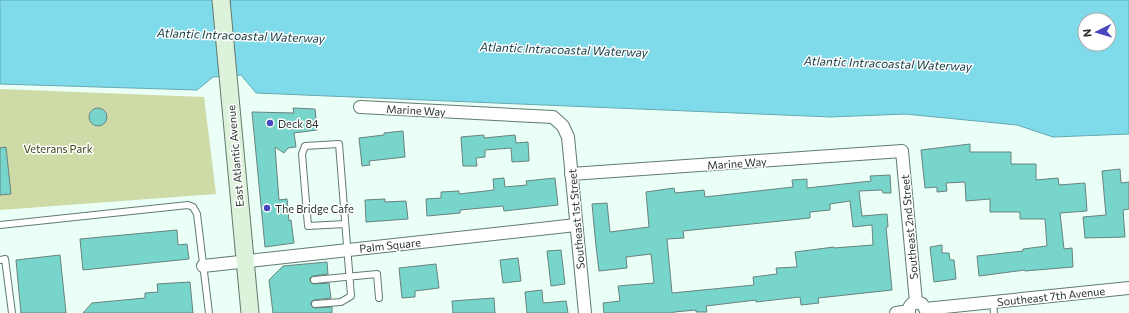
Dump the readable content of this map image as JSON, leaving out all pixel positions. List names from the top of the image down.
{
  "streets": {
    "main road": ["East Atlantic Avenue"],
    "street": [
      "Marine Way",
      "Southeast 1st Street",
      "Southeast 2nd Street",
      "Palm Square",
      "Southeast 7th Avenue"
    ]
  },
  "crossings": [
    ["Marine Way", "Southeast 1st Street"],
    ["Marine Way", "Southeast 2nd Street"],
    ["East Atlantic Avenue", "Palm Square"],
    ["Southeast 1st Street", "Palm Square"],
    ["Southeast 2nd Street", "Southeast 7th Avenue"]
  ],
  "water": ["Atlantic Intracoastal Waterway"],
  "parks": ["Veterans Park"],
  "places": ["Deck 84", "The Bridge Cafe"],
  "north": "left"
}
